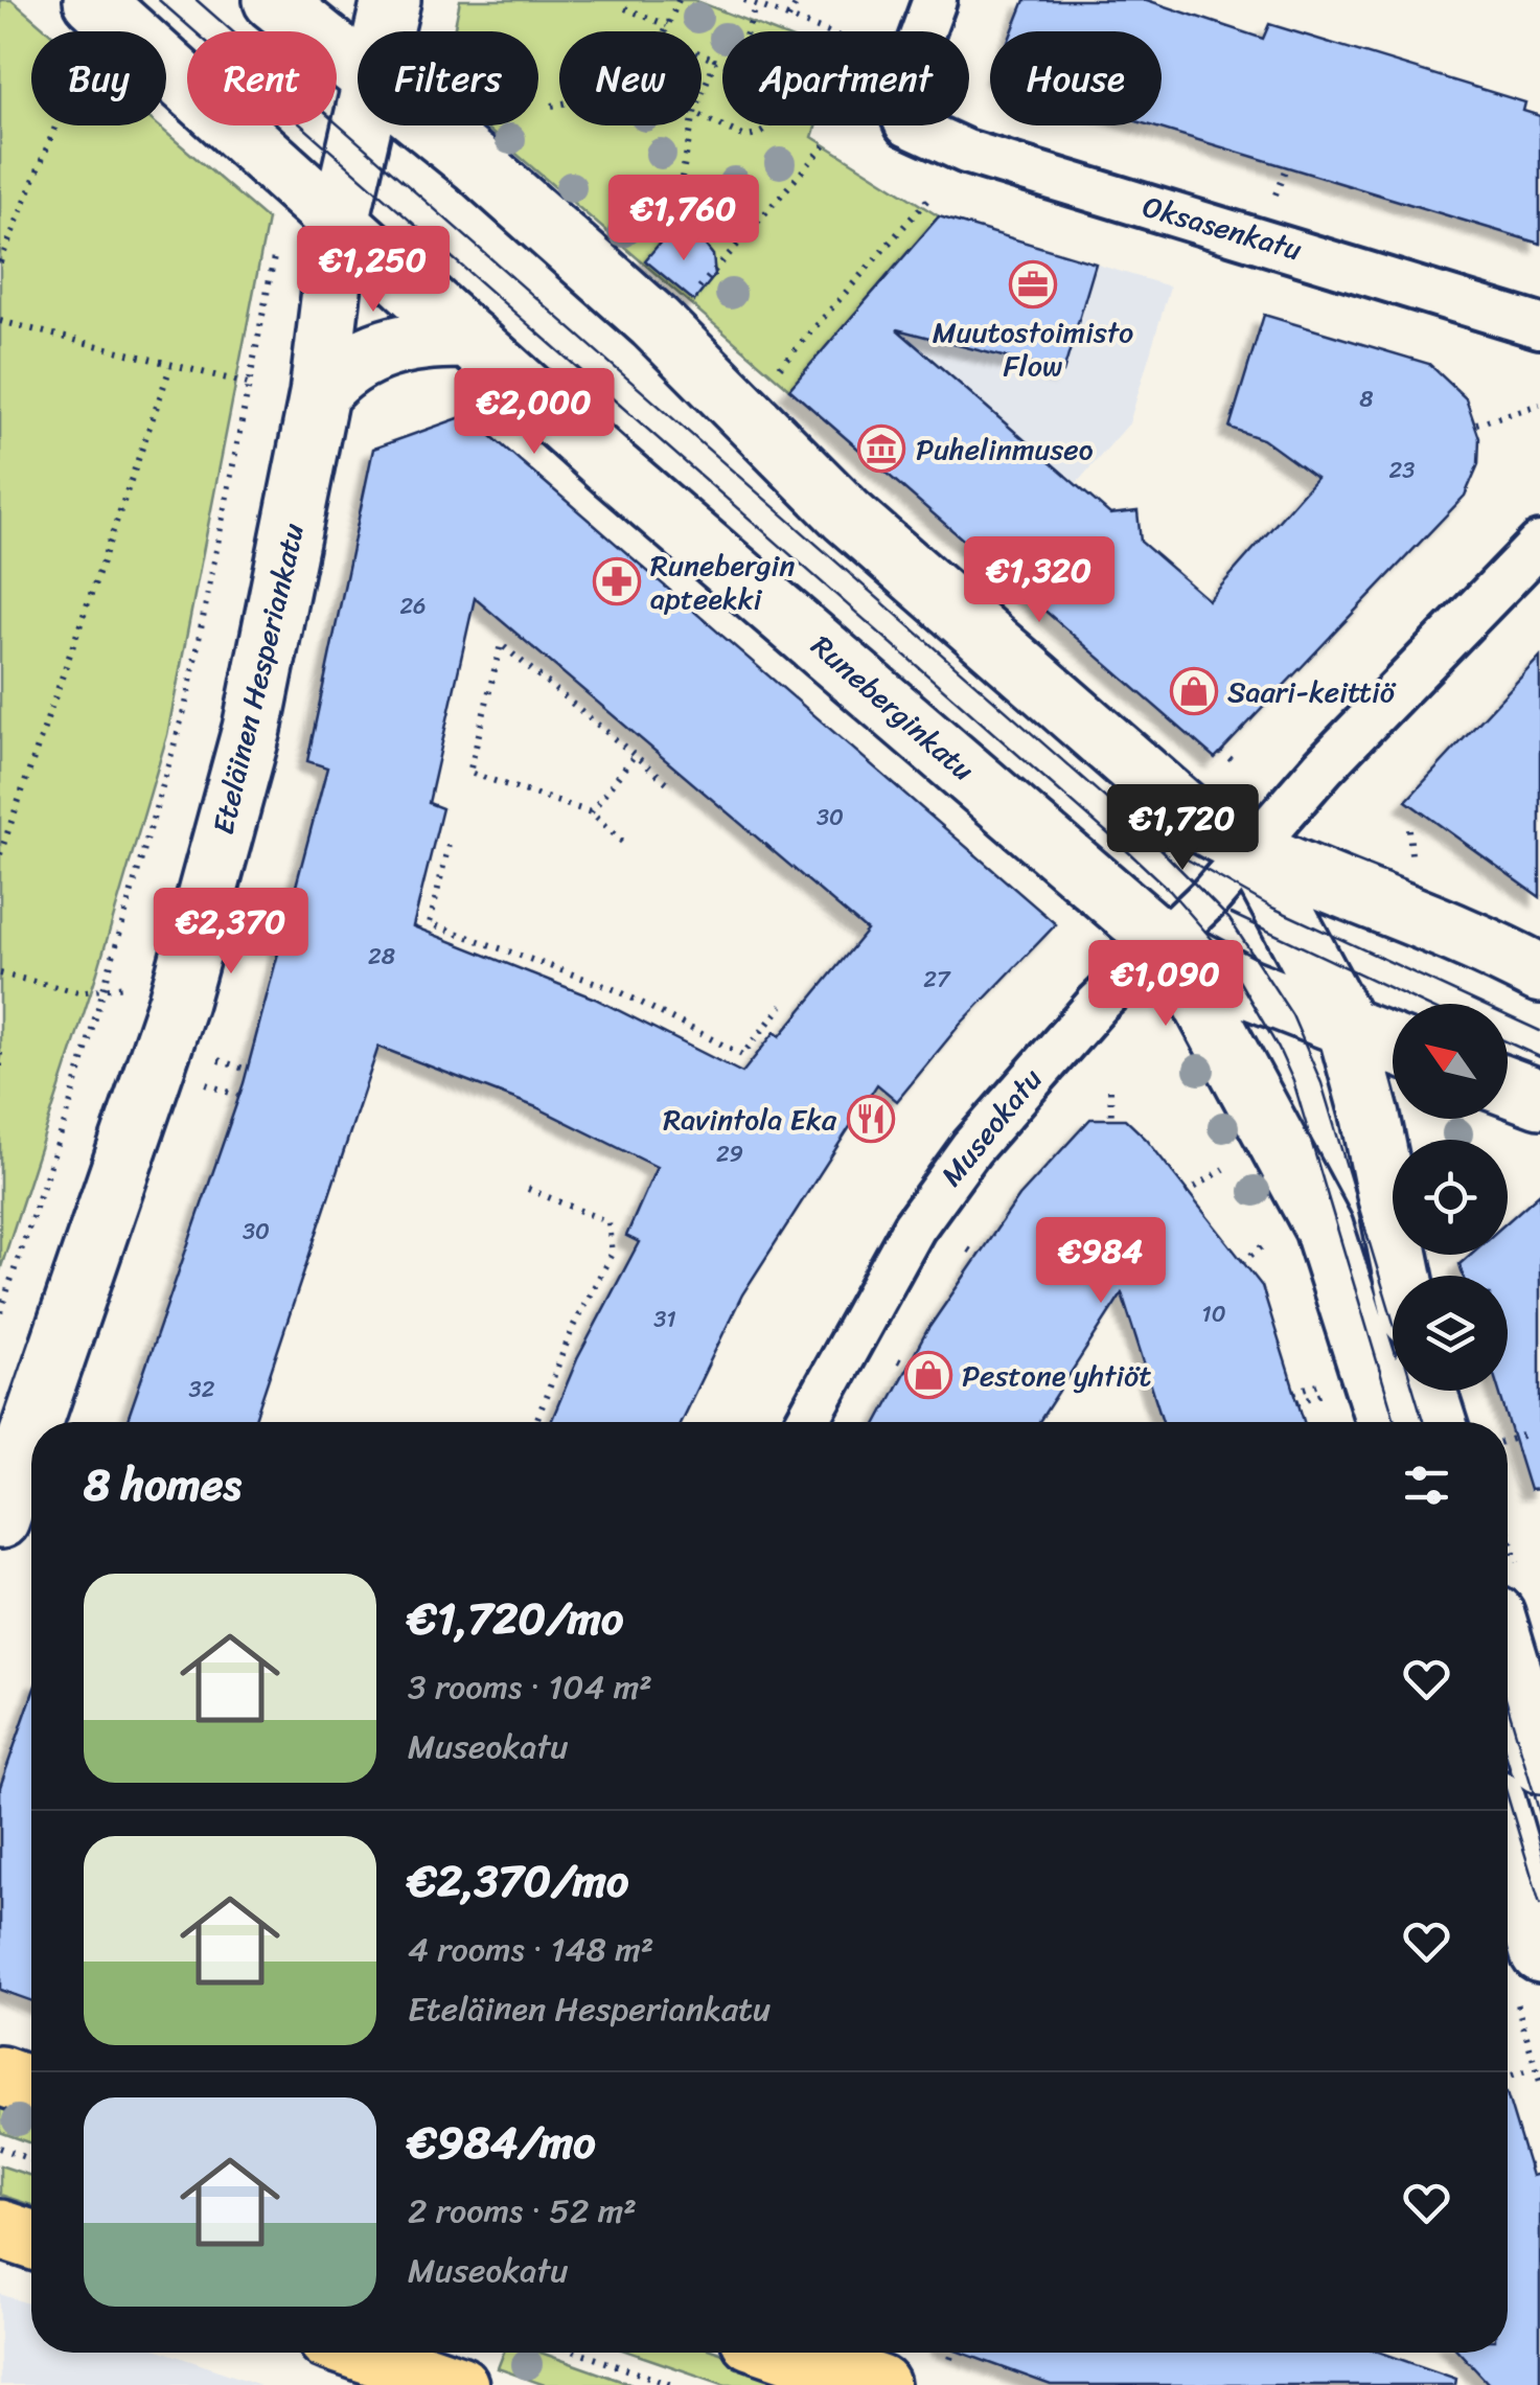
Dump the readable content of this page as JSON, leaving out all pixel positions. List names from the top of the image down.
{
  "streets": {
    "main road": ["Eteläinen Hesperiankatu", "Runeberginkatu"],
    "street": ["Oksasenkatu", "Museokatu"]
  },
  "crossings": [
    ["Eteläinen Hesperiankatu", "Runeberginkatu"],
    ["Runeberginkatu", "Museokatu"]
  ],
  "places": {
    "office": ["Muutostoimisto Flow"],
    "museum": ["Puhelinmuseo"],
    "pharmacy": ["Runebergin apteekki"],
    "shop": ["Saari-keittiö", "Pestone yhtiöt"],
    "restaurant": ["Ravintola Eka"]
  },
  "house_numbers": [
    "8",
    "23",
    "26",
    "30",
    "28",
    "27",
    "29",
    "30",
    "10",
    "31",
    "32"
  ],
  "north": "top left",
  "page": {
    "chip": [
      "Buy",
      "Rent",
      "Filters",
      "New",
      "Apartment",
      "House"
    ],
    "price": [
      "€1,760",
      "€1,250",
      "€2,000",
      "€1,320",
      "€1,720",
      "€2,370",
      "€1,090",
      "€984"
    ],
    "heading": "8 homes",
    "list": [
      {
        "name": "€1,720/mo",
        "note": "3 rooms · 104 m² · Museokatu"
      },
      {
        "name": "€2,370/mo",
        "note": "4 rooms · 148 m² · Eteläinen Hesperiankatu"
      },
      {
        "name": "€984/mo",
        "note": "2 rooms · 52 m² · Museokatu"
      }
    ]
  }
}
